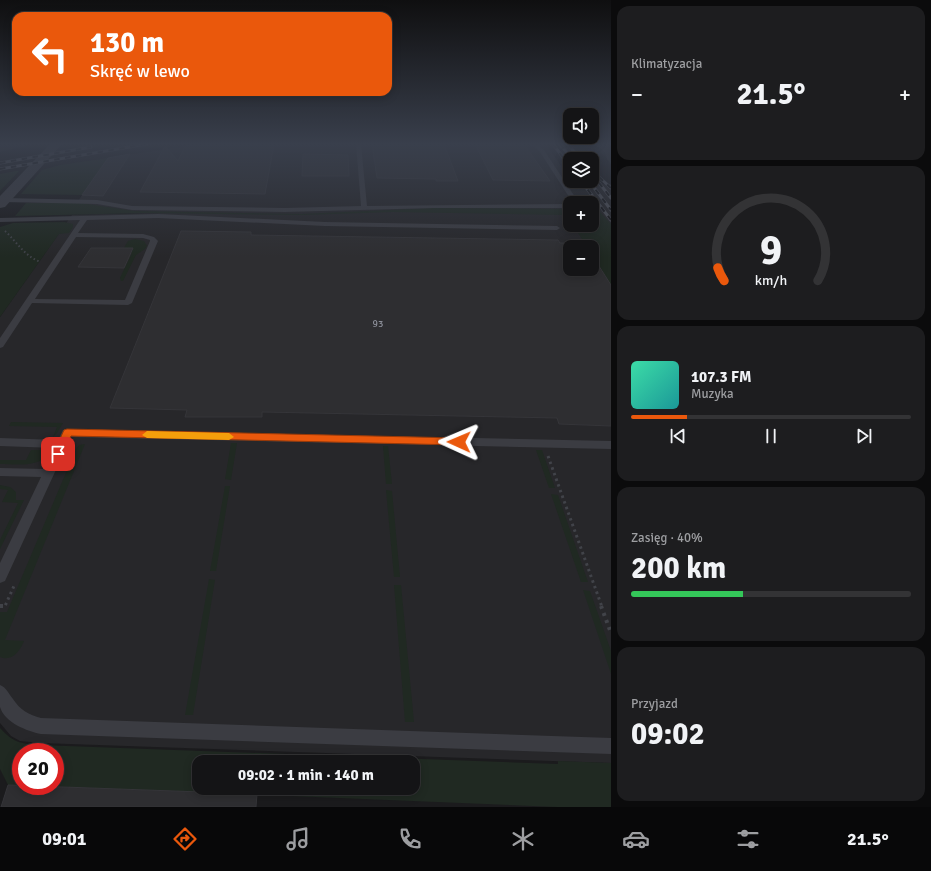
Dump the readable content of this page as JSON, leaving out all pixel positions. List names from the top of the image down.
{
  "house_numbers": ["93"],
  "page": {
    "tile": [
      "Klimatyzacja",
      ["Zasięg · 40%", "200 km"],
      ["Przyjazd", "09:02"]
    ],
    "turn": ["130 m", "Skręć w lewo"],
    "heat": ["−", "21.5°", "+"],
    "map_buttons": ["+", "−"],
    "song": ["107.3 FM", "Muzyka"],
    "limit": "20",
    "trip": "09:02 · 1 min · 140 m",
    "tabs": ["09:01", "21.5°"],
    "gauge": ["9", "km/h"]
  }
}
